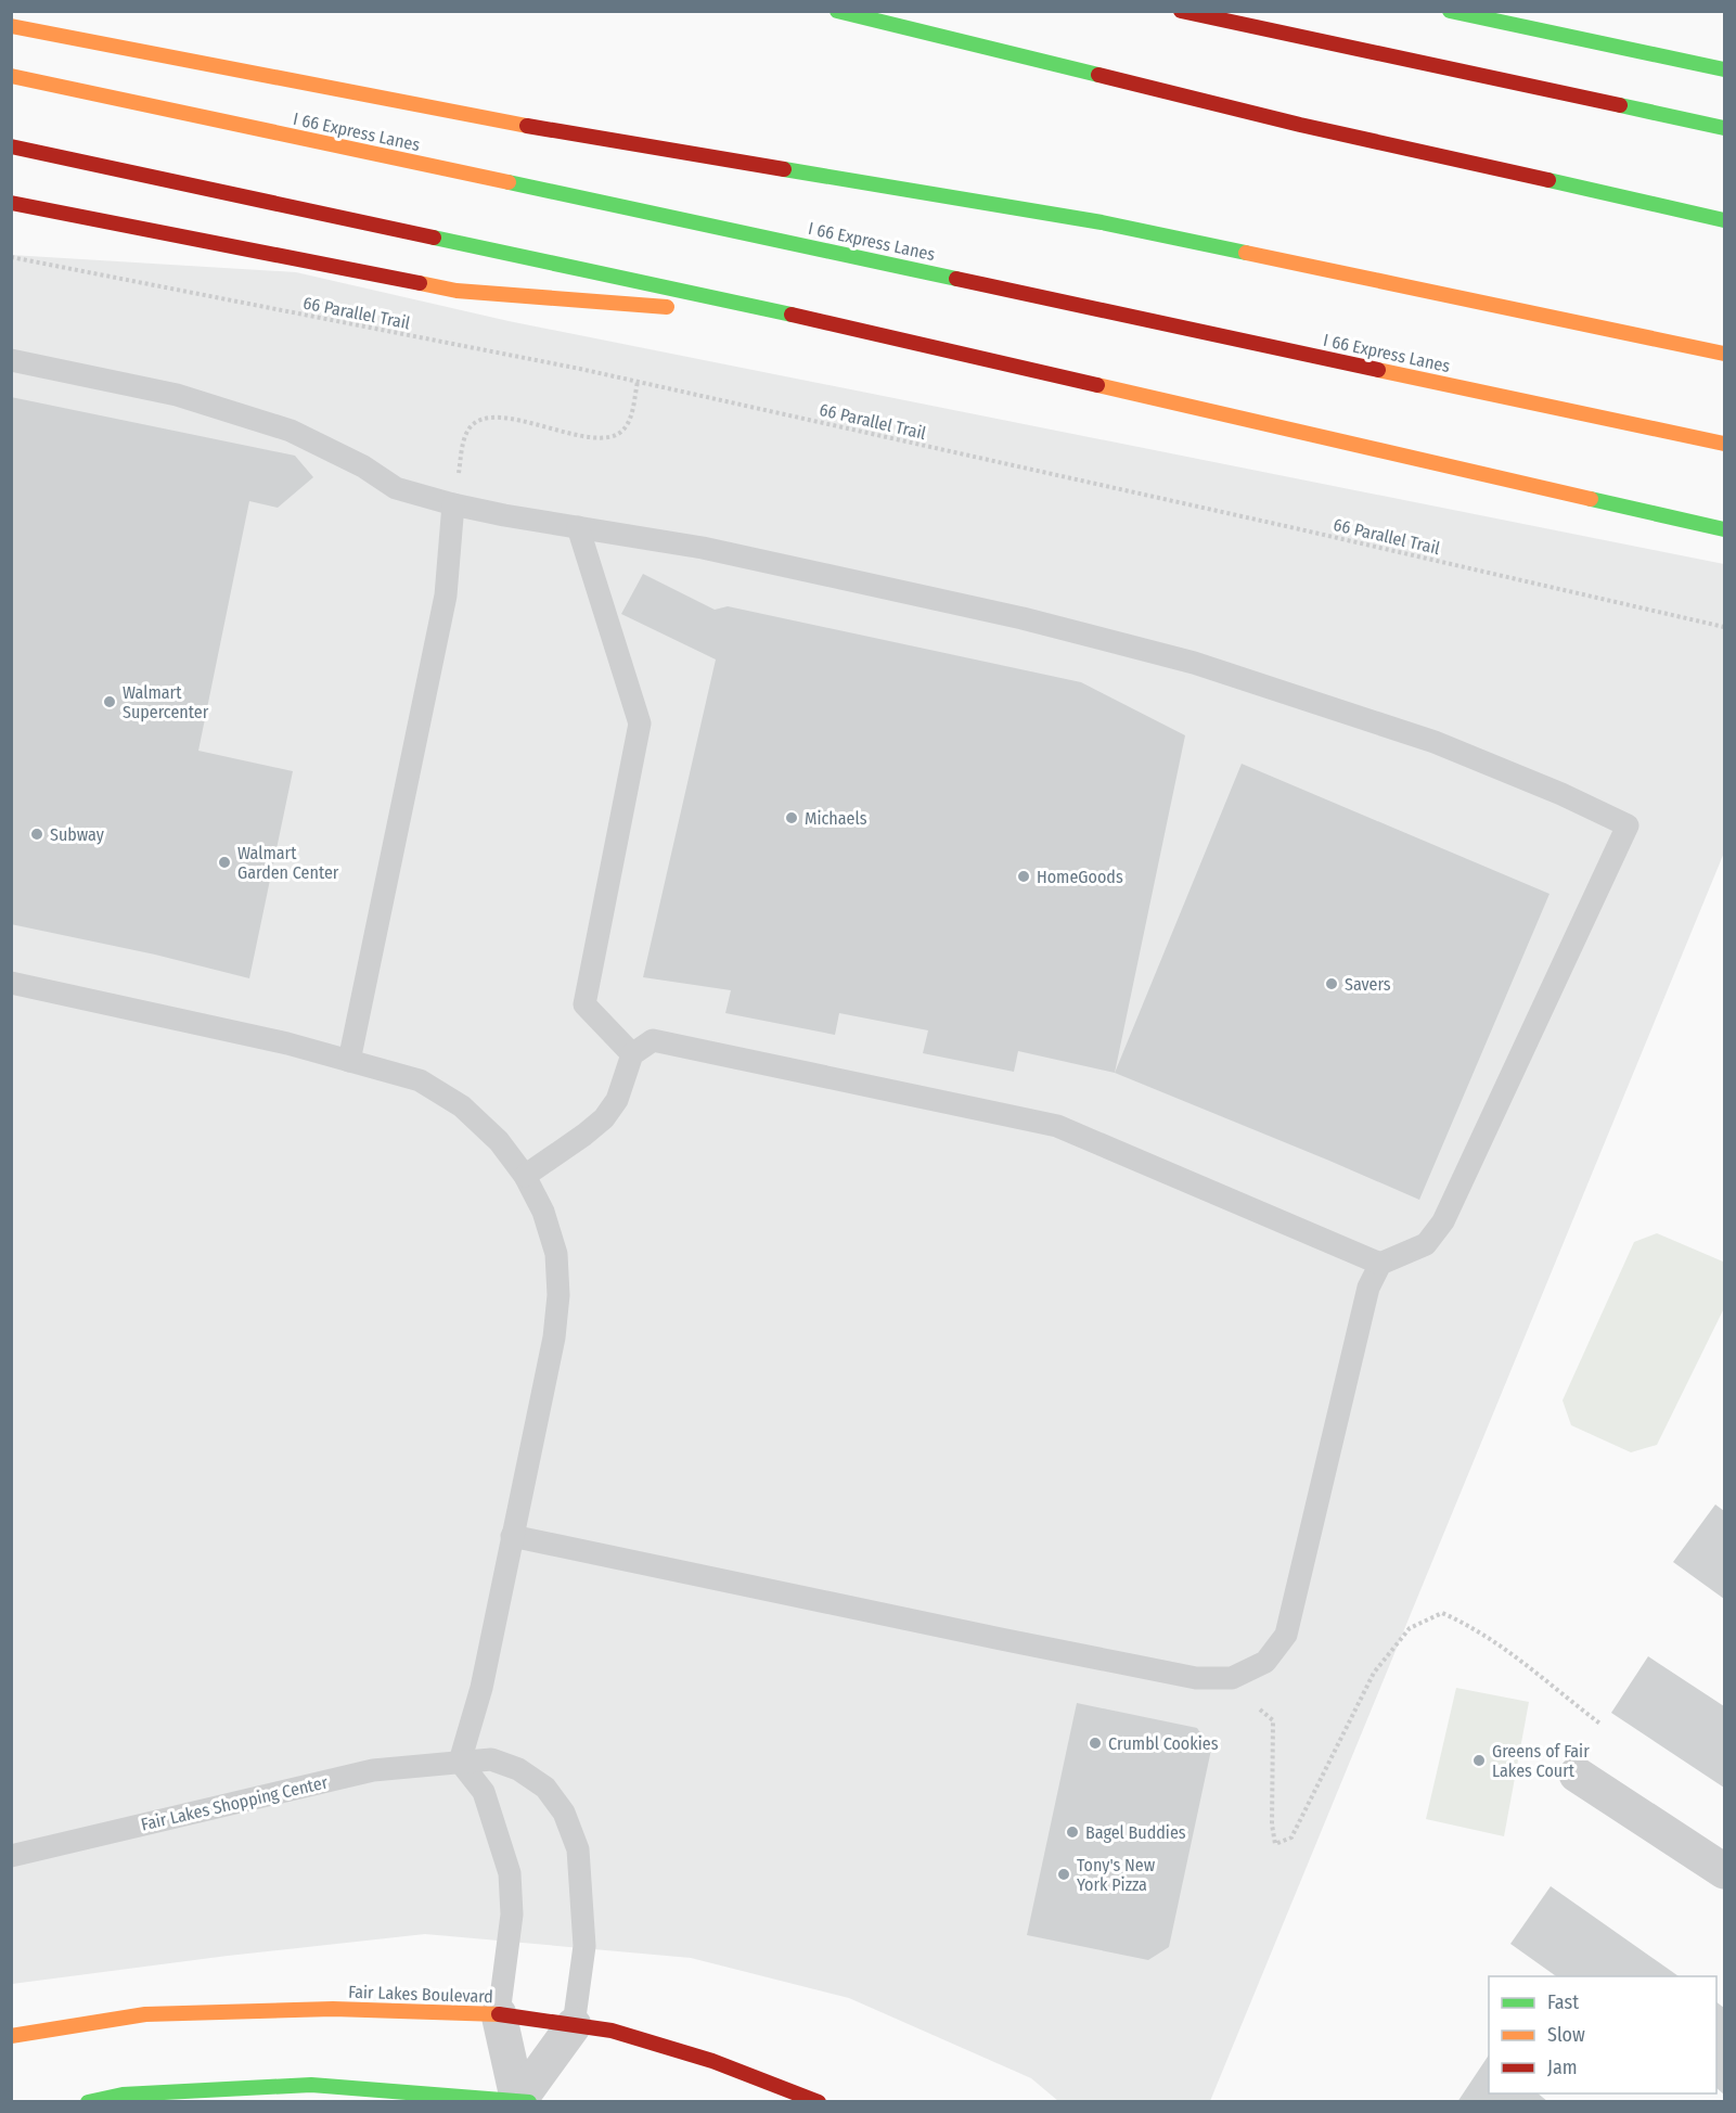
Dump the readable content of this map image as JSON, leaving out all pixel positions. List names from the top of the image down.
{
  "streets": {
    "main road": ["I 66 Express Lanes", "Fair Lakes Boulevard"],
    "lane": ["Fair Lakes Shopping Center"],
    "path": ["66 Parallel Trail"]
  },
  "crossings": [
    ["Fair Lakes Shopping Center", "Fair Lakes Boulevard"]
  ],
  "places": [
    "Walmart Supercenter",
    "Michaels",
    "Subway",
    "Walmart Garden Center",
    "HomeGoods",
    "Savers",
    "Crumbl Cookies",
    "Greens of Fair Lakes Court",
    "Bagel Buddies",
    "Tony's New York Pizza"
  ],
  "legend": ["Fast", "Slow", "Jam"]
}
